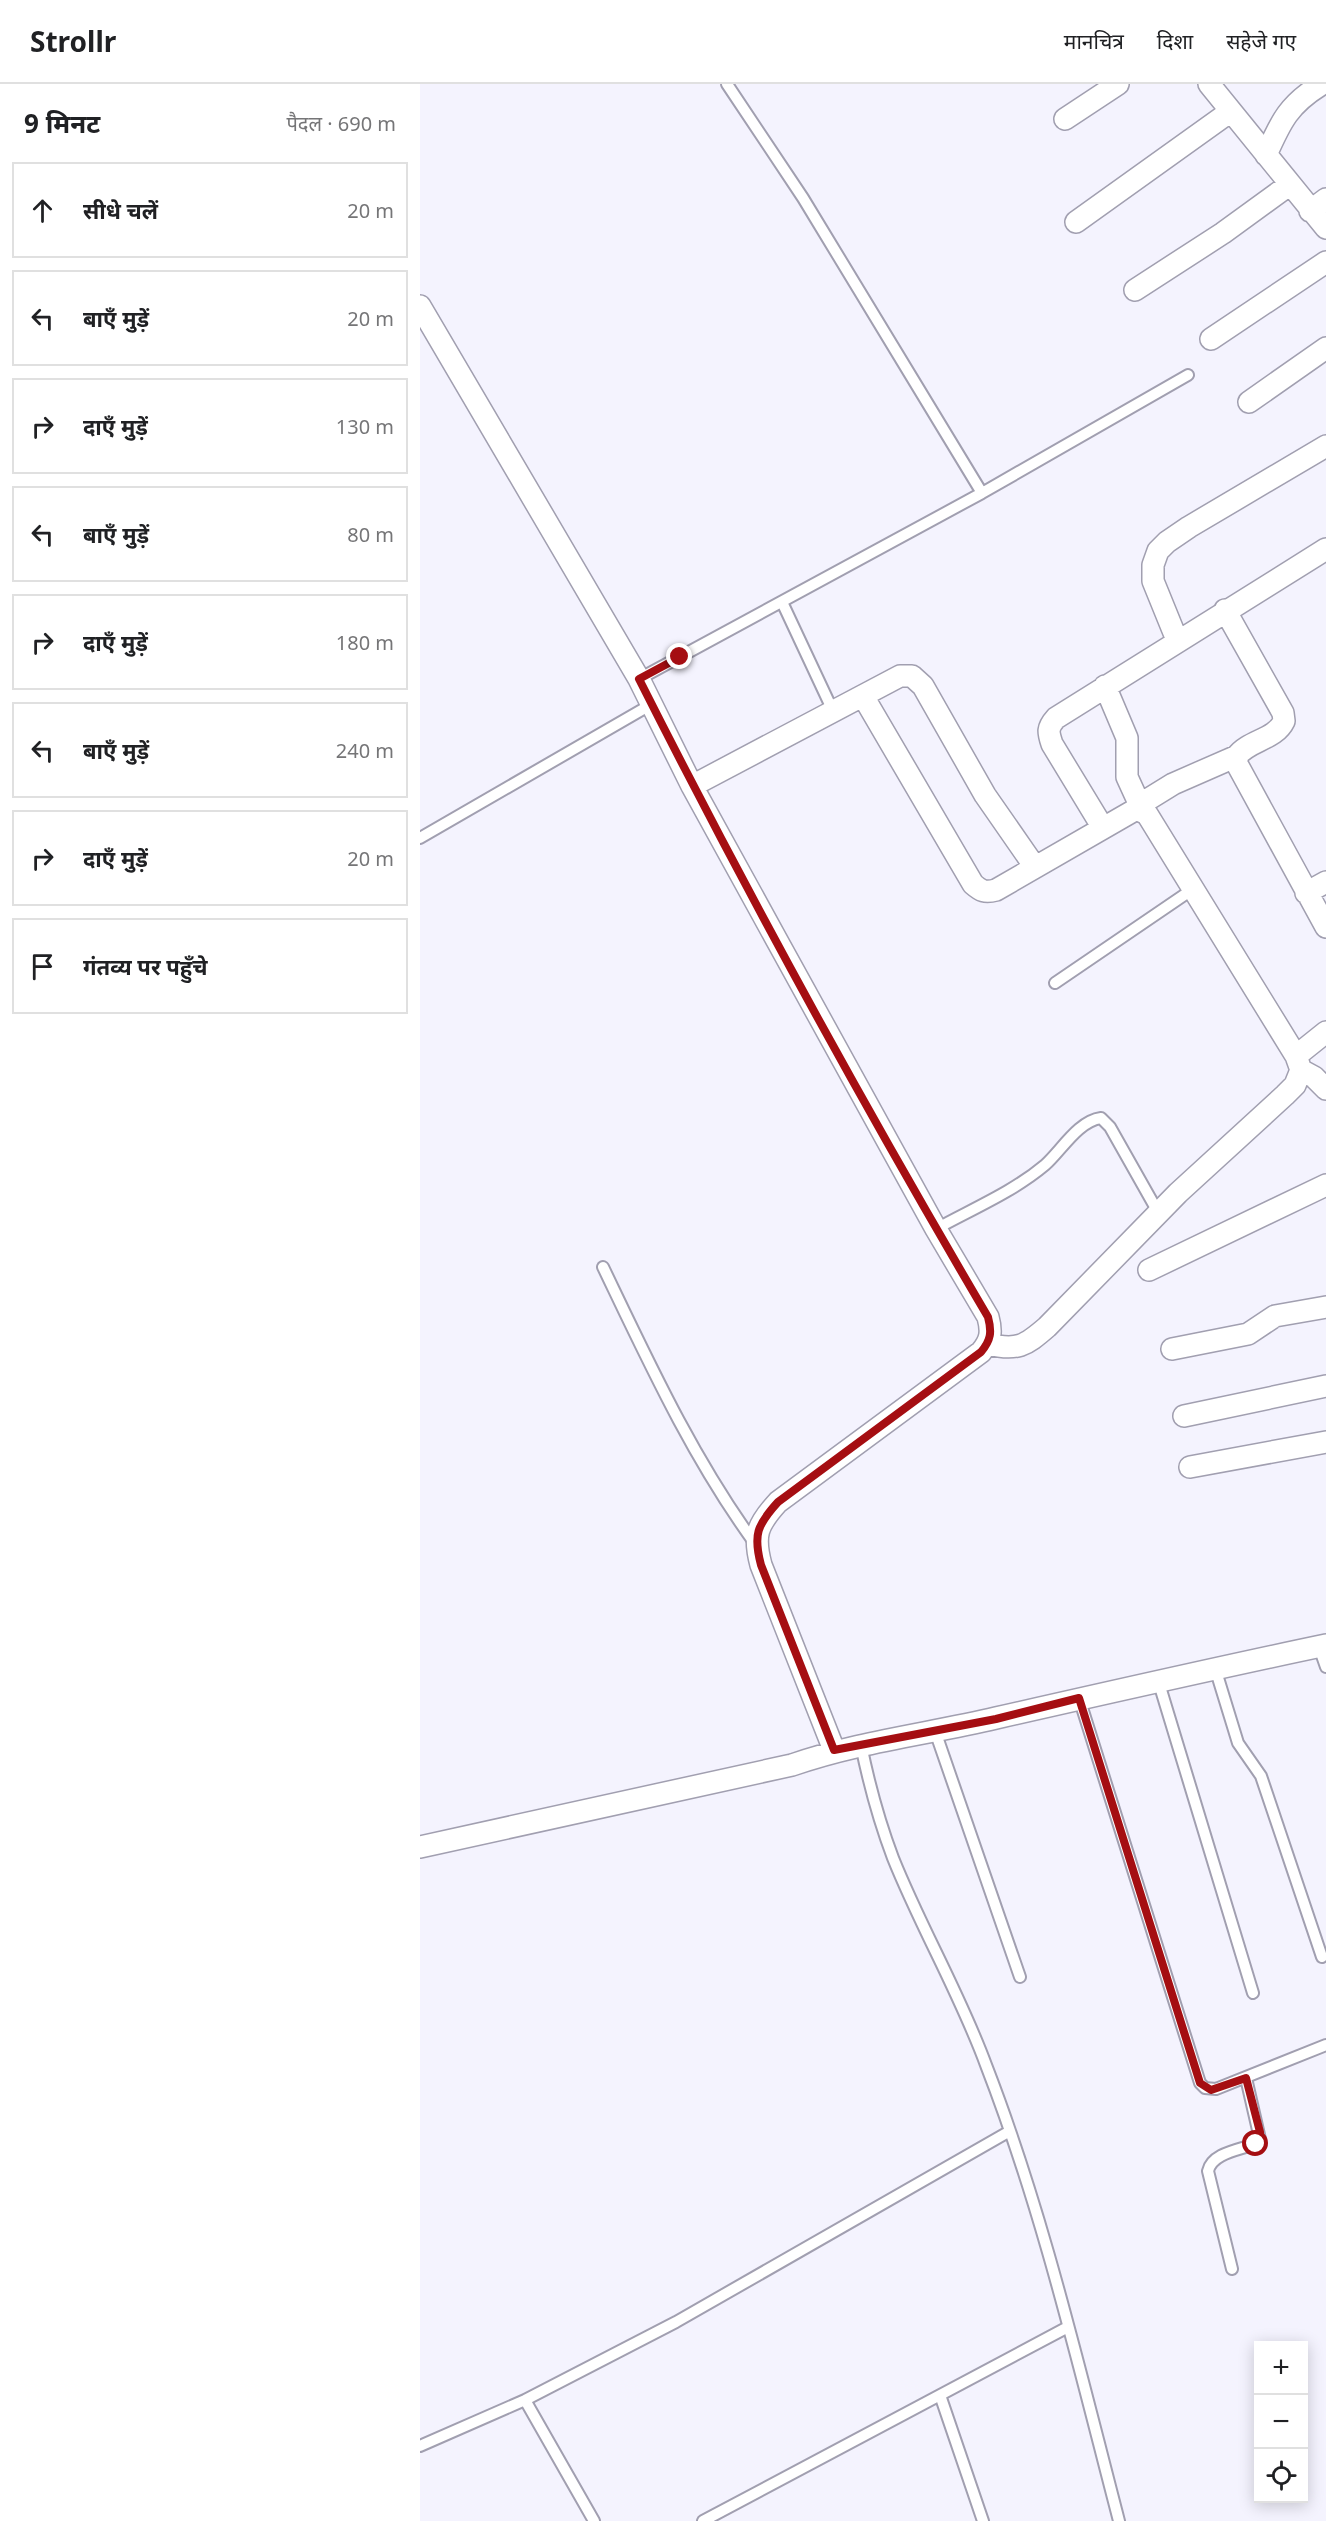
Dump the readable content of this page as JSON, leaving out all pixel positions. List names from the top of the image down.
{
  "page": {
    "header": "Strollr",
    "nav": ["मानचित्र", "दिशा", "सहेजे गए"],
    "heading": ["9 मिनट", "पैदल · 690 m"],
    "list": [
      ["सीधे चलें", "20 m"],
      ["बाएँ मुड़ें", "20 m"],
      ["दाएँ मुड़ें", "130 m"],
      ["बाएँ मुड़ें", "80 m"],
      ["दाएँ मुड़ें", "180 m"],
      ["बाएँ मुड़ें", "240 m"],
      ["दाएँ मुड़ें", "20 m"],
      "गंतव्य पर पहुँचे"
    ],
    "map_buttons": ["+", "−"]
  }
}
